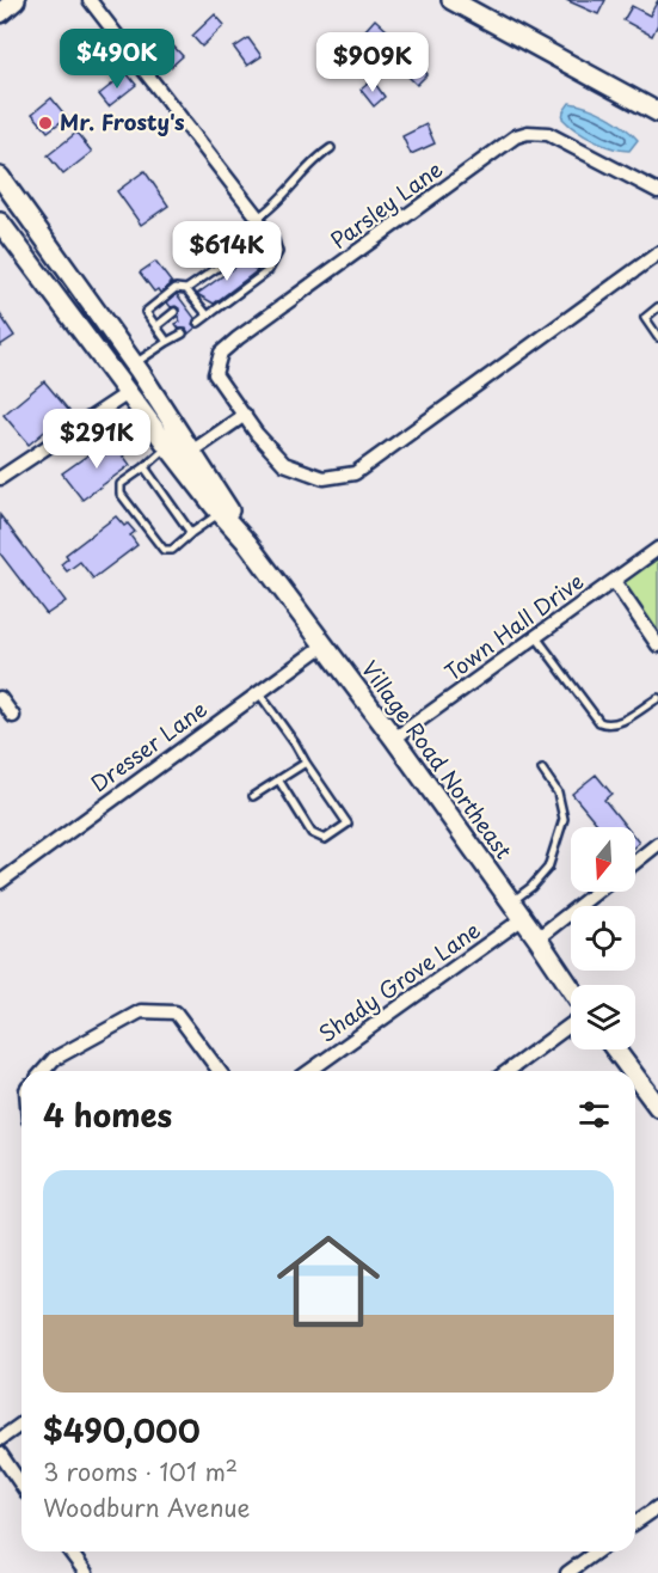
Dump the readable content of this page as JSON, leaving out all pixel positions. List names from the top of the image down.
{
  "streets": {
    "main road": ["Village Road Northeast"],
    "street": [
      "Parsley Lane",
      "Town Hall Drive",
      "Dresser Lane",
      "Shady Grove Lane"
    ]
  },
  "crossings": [
    ["Town Hall Drive", "Village Road Northeast"],
    ["Dresser Lane", "Village Road Northeast"],
    ["Village Road Northeast", "Shady Grove Lane"]
  ],
  "places": ["Mr. Frosty's"],
  "north": "bottom",
  "page": {
    "price": [
      "$490K",
      "$909K",
      "$614K",
      "$291K"
    ],
    "heading": "4 homes",
    "list": [
      {
        "name": "$490,000",
        "note": "3 rooms · 101 m² · Woodburn Avenue"
      }
    ]
  }
}
